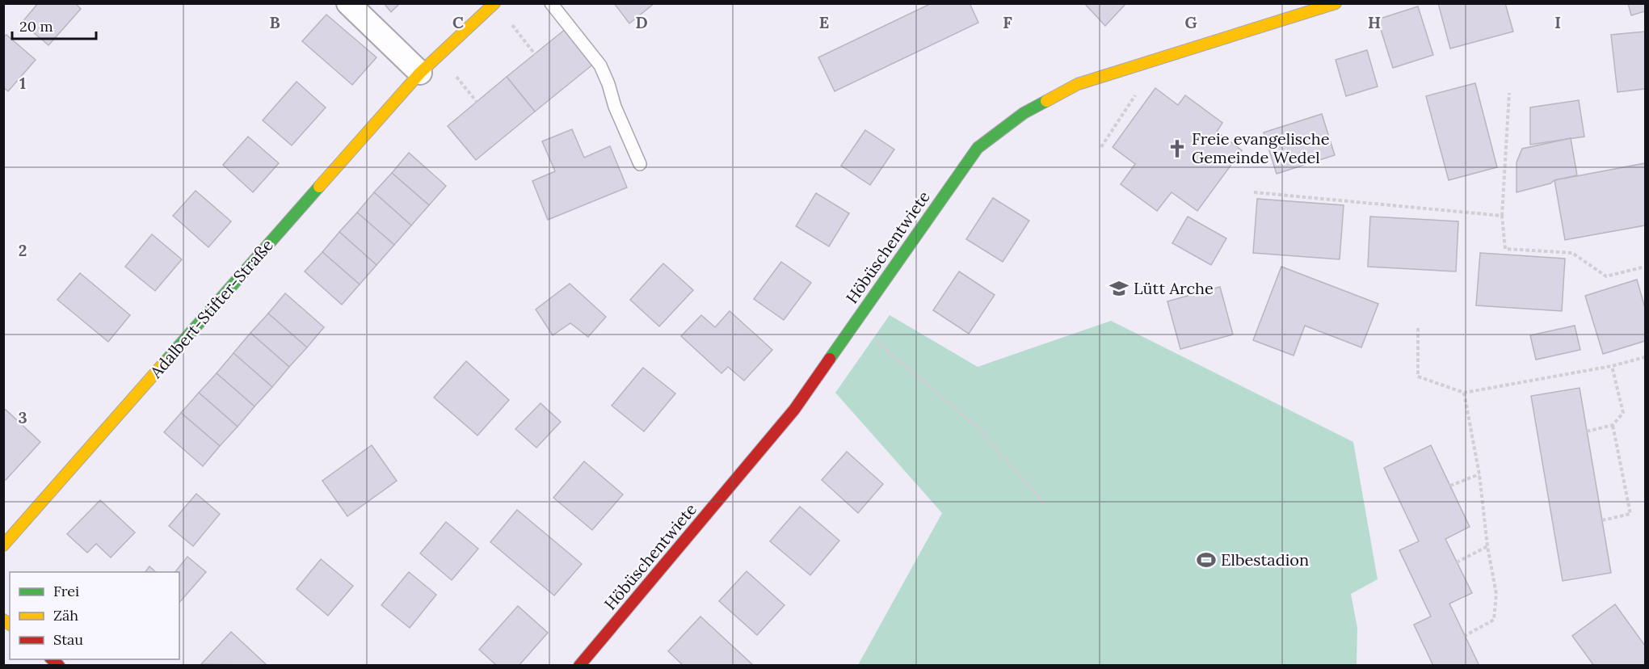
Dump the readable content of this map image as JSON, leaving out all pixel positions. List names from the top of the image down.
{
  "streets": {
    "street": ["Höbüschentwiete", "Adalbert-Stifter-Straße"]
  },
  "places": {
    "church": ["Freie evangelische Gemeinde Wedel"],
    "school or university": ["Lütt Arche"],
    "sports": ["Elbestadion"]
  },
  "legend": ["Frei", "Zäh", "Stau"],
  "scale_bar": "20 m",
  "grid": {
    "columns": [
      "B",
      "C",
      "D",
      "E",
      "F",
      "G",
      "H",
      "I"
    ],
    "rows": ["1", "2", "3"]
  }
}
